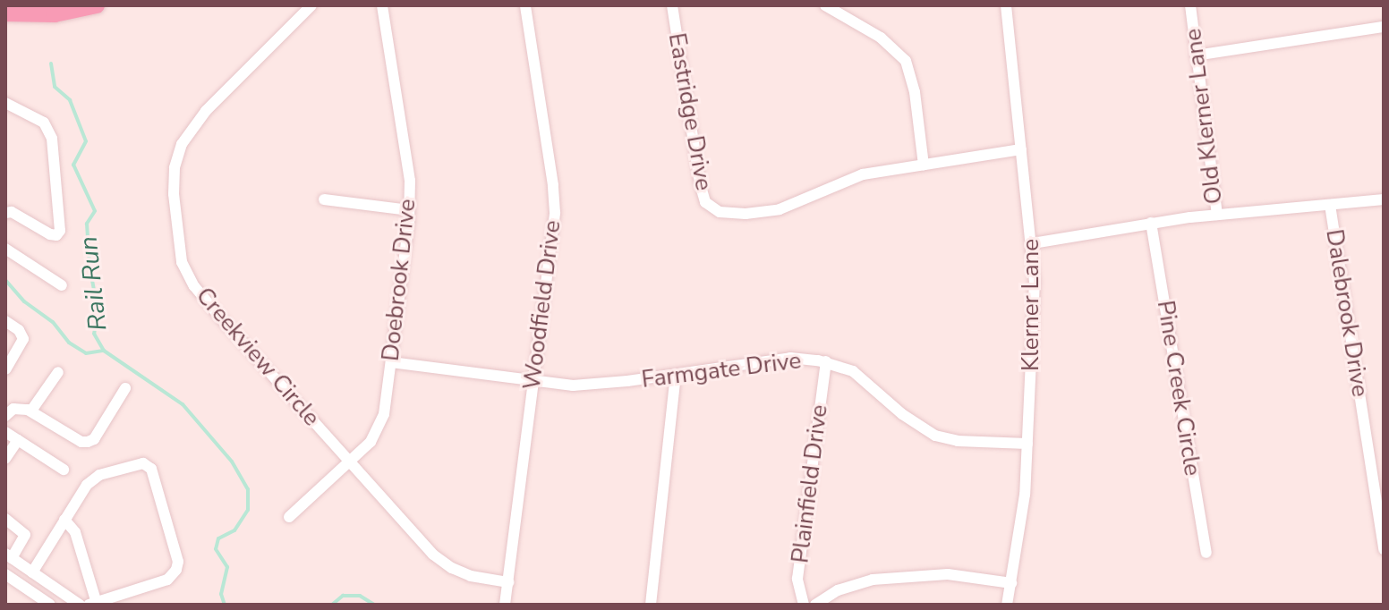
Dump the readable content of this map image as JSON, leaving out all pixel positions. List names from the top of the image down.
{
  "streets": {
    "street": [
      "Eastridge Drive",
      "Old Klerner Lane",
      "Doebrook Drive",
      "Woodfield Drive",
      "Klerner Lane",
      "Dalebrook Drive",
      "Creekview Circle",
      "Farmgate Drive",
      "Pine Creek Circle",
      "Plainfield Drive"
    ]
  },
  "crossings": [
    ["Eastridge Drive", "Klerner Lane"],
    ["Old Klerner Lane", "Klerner Lane"],
    ["Old Klerner Lane", "Pine Creek Circle"],
    ["Doebrook Drive", "Creekview Circle"],
    ["Doebrook Drive", "Farmgate Drive"],
    ["Woodfield Drive", "Creekview Circle"],
    ["Woodfield Drive", "Farmgate Drive"],
    ["Klerner Lane", "Farmgate Drive"],
    ["Farmgate Drive", "Plainfield Drive"]
  ],
  "water": ["Rail Run"]
}
